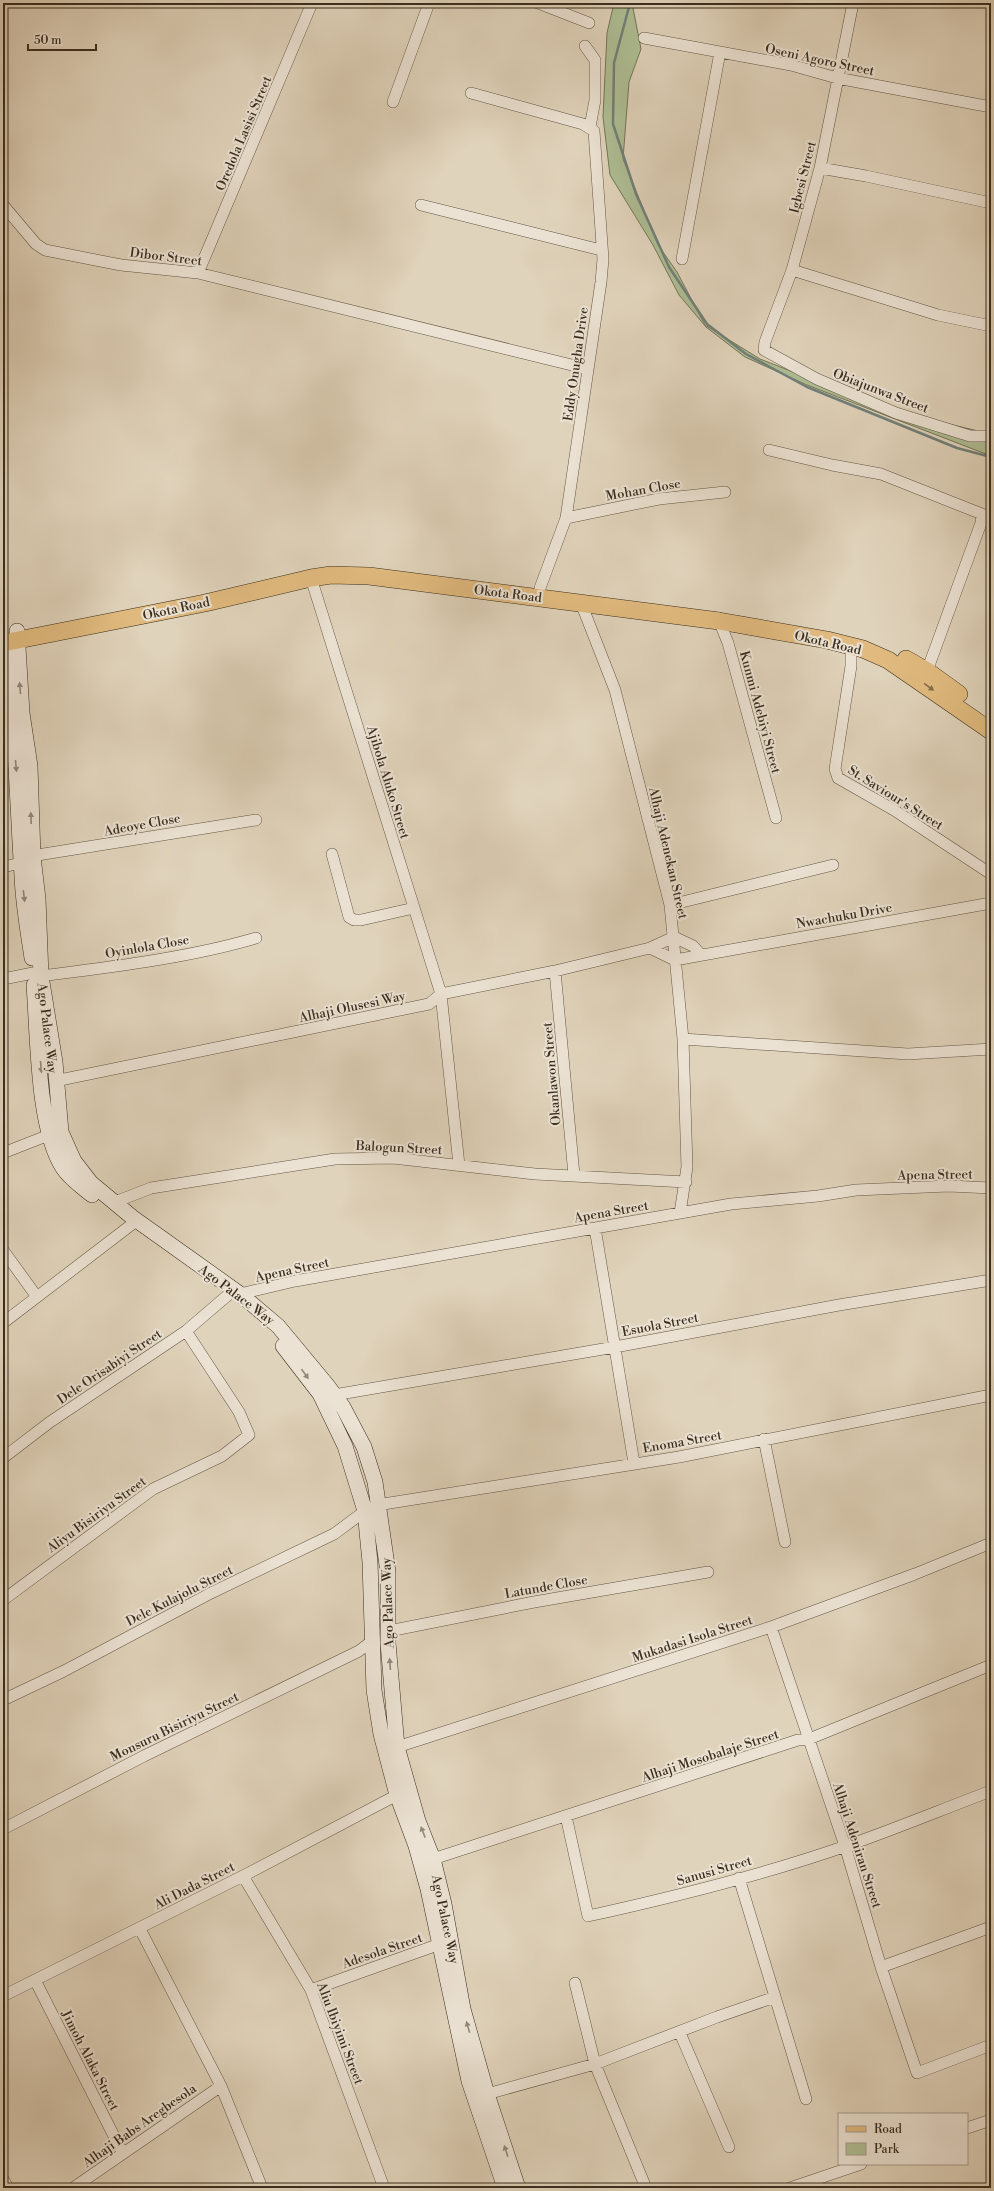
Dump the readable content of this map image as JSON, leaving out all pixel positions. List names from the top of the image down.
{
  "streets": {
    "main road": ["Okota Road", "Ago Palace Way"],
    "street": [
      "Oseni Agoro Street",
      "Oredola Lasisi Street",
      "Igbesi Street",
      "Dibor Street",
      "Eddy Onugha Drive",
      "Obiajunwa Street",
      "Mohan Close",
      "Kunmi Adebiyi Street",
      "Ajibola Aluko Street",
      "St. Saviour's Street",
      "Adeoye Close",
      "Alhaji Adenekan Street",
      "Nwachuku Drive",
      "Oyinlola Close",
      "Alhaji Olusesi Way",
      "Okanlawon Street",
      "Balogun Street",
      "Apena Street",
      "Esuola Street",
      "Dele Orisabiyi Street",
      "Enoma Street",
      "Aliyu Bisiriyu Street",
      "Latunde Close",
      "Dele Kulajolu Street",
      "Mukadasi Isola Street",
      "Monsuru Bisiriyu Street",
      "Alhaji Mosobalaje Street",
      "Alhaji Adeniran Street",
      "Sanusi Street",
      "Ali Dada Street",
      "Adesola Street",
      "Aliu Ibiyimi Street",
      "Jimoh Alaka Street",
      "Alhaji Babs Aregbesola"
    ]
  },
  "crossings": [
    ["Oseni Agoro Street", "Igbesi Street"],
    ["Oredola Lasisi Street", "Dibor Street"],
    ["Igbesi Street", "Obiajunwa Street"],
    ["Dibor Street", "Eddy Onugha Drive"],
    ["Eddy Onugha Drive", "Mohan Close"],
    ["Eddy Onugha Drive", "Okota Road"],
    ["Okota Road", "Kunmi Adebiyi Street"],
    ["Okota Road", "Ajibola Aluko Street"],
    ["Okota Road", "St. Saviour's Street"],
    ["Okota Road", "Alhaji Adenekan Street"],
    ["Okota Road", "Ago Palace Way"],
    ["Ajibola Aluko Street", "Alhaji Olusesi Way"],
    ["Ajibola Aluko Street", "Balogun Street"],
    ["Adeoye Close", "Ago Palace Way"],
    ["Alhaji Adenekan Street", "Nwachuku Drive"],
    ["Alhaji Adenekan Street", "Alhaji Olusesi Way"],
    ["Alhaji Adenekan Street", "Balogun Street"],
    ["Alhaji Adenekan Street", "Apena Street"],
    ["Oyinlola Close", "Ago Palace Way"],
    ["Alhaji Olusesi Way", "Ago Palace Way"],
    ["Alhaji Olusesi Way", "Okanlawon Street"],
    ["Ago Palace Way", "Balogun Street"],
    ["Ago Palace Way", "Apena Street"],
    ["Ago Palace Way", "Esuola Street"],
    ["Ago Palace Way", "Dele Orisabiyi Street"],
    ["Ago Palace Way", "Enoma Street"],
    ["Ago Palace Way", "Latunde Close"],
    ["Ago Palace Way", "Dele Kulajolu Street"],
    ["Ago Palace Way", "Mukadasi Isola Street"],
    ["Ago Palace Way", "Monsuru Bisiriyu Street"],
    ["Ago Palace Way", "Alhaji Mosobalaje Street"],
    ["Ago Palace Way", "Ali Dada Street"],
    ["Ago Palace Way", "Adesola Street"],
    ["Okanlawon Street", "Balogun Street"],
    ["Apena Street", "Dele Orisabiyi Street"],
    ["Dele Orisabiyi Street", "Aliyu Bisiriyu Street"],
    ["Enoma Street", "Dele Kulajolu Street"],
    ["Mukadasi Isola Street", "Alhaji Adeniran Street"],
    ["Alhaji Mosobalaje Street", "Alhaji Adeniran Street"],
    ["Alhaji Mosobalaje Street", "Sanusi Street"],
    ["Alhaji Adeniran Street", "Sanusi Street"],
    ["Ali Dada Street", "Aliu Ibiyimi Street"],
    ["Ali Dada Street", "Jimoh Alaka Street"],
    ["Adesola Street", "Aliu Ibiyimi Street"],
    ["Jimoh Alaka Street", "Alhaji Babs Aregbesola"]
  ],
  "legend": ["Road", "Park"],
  "scale_bar": "50 m"
}
